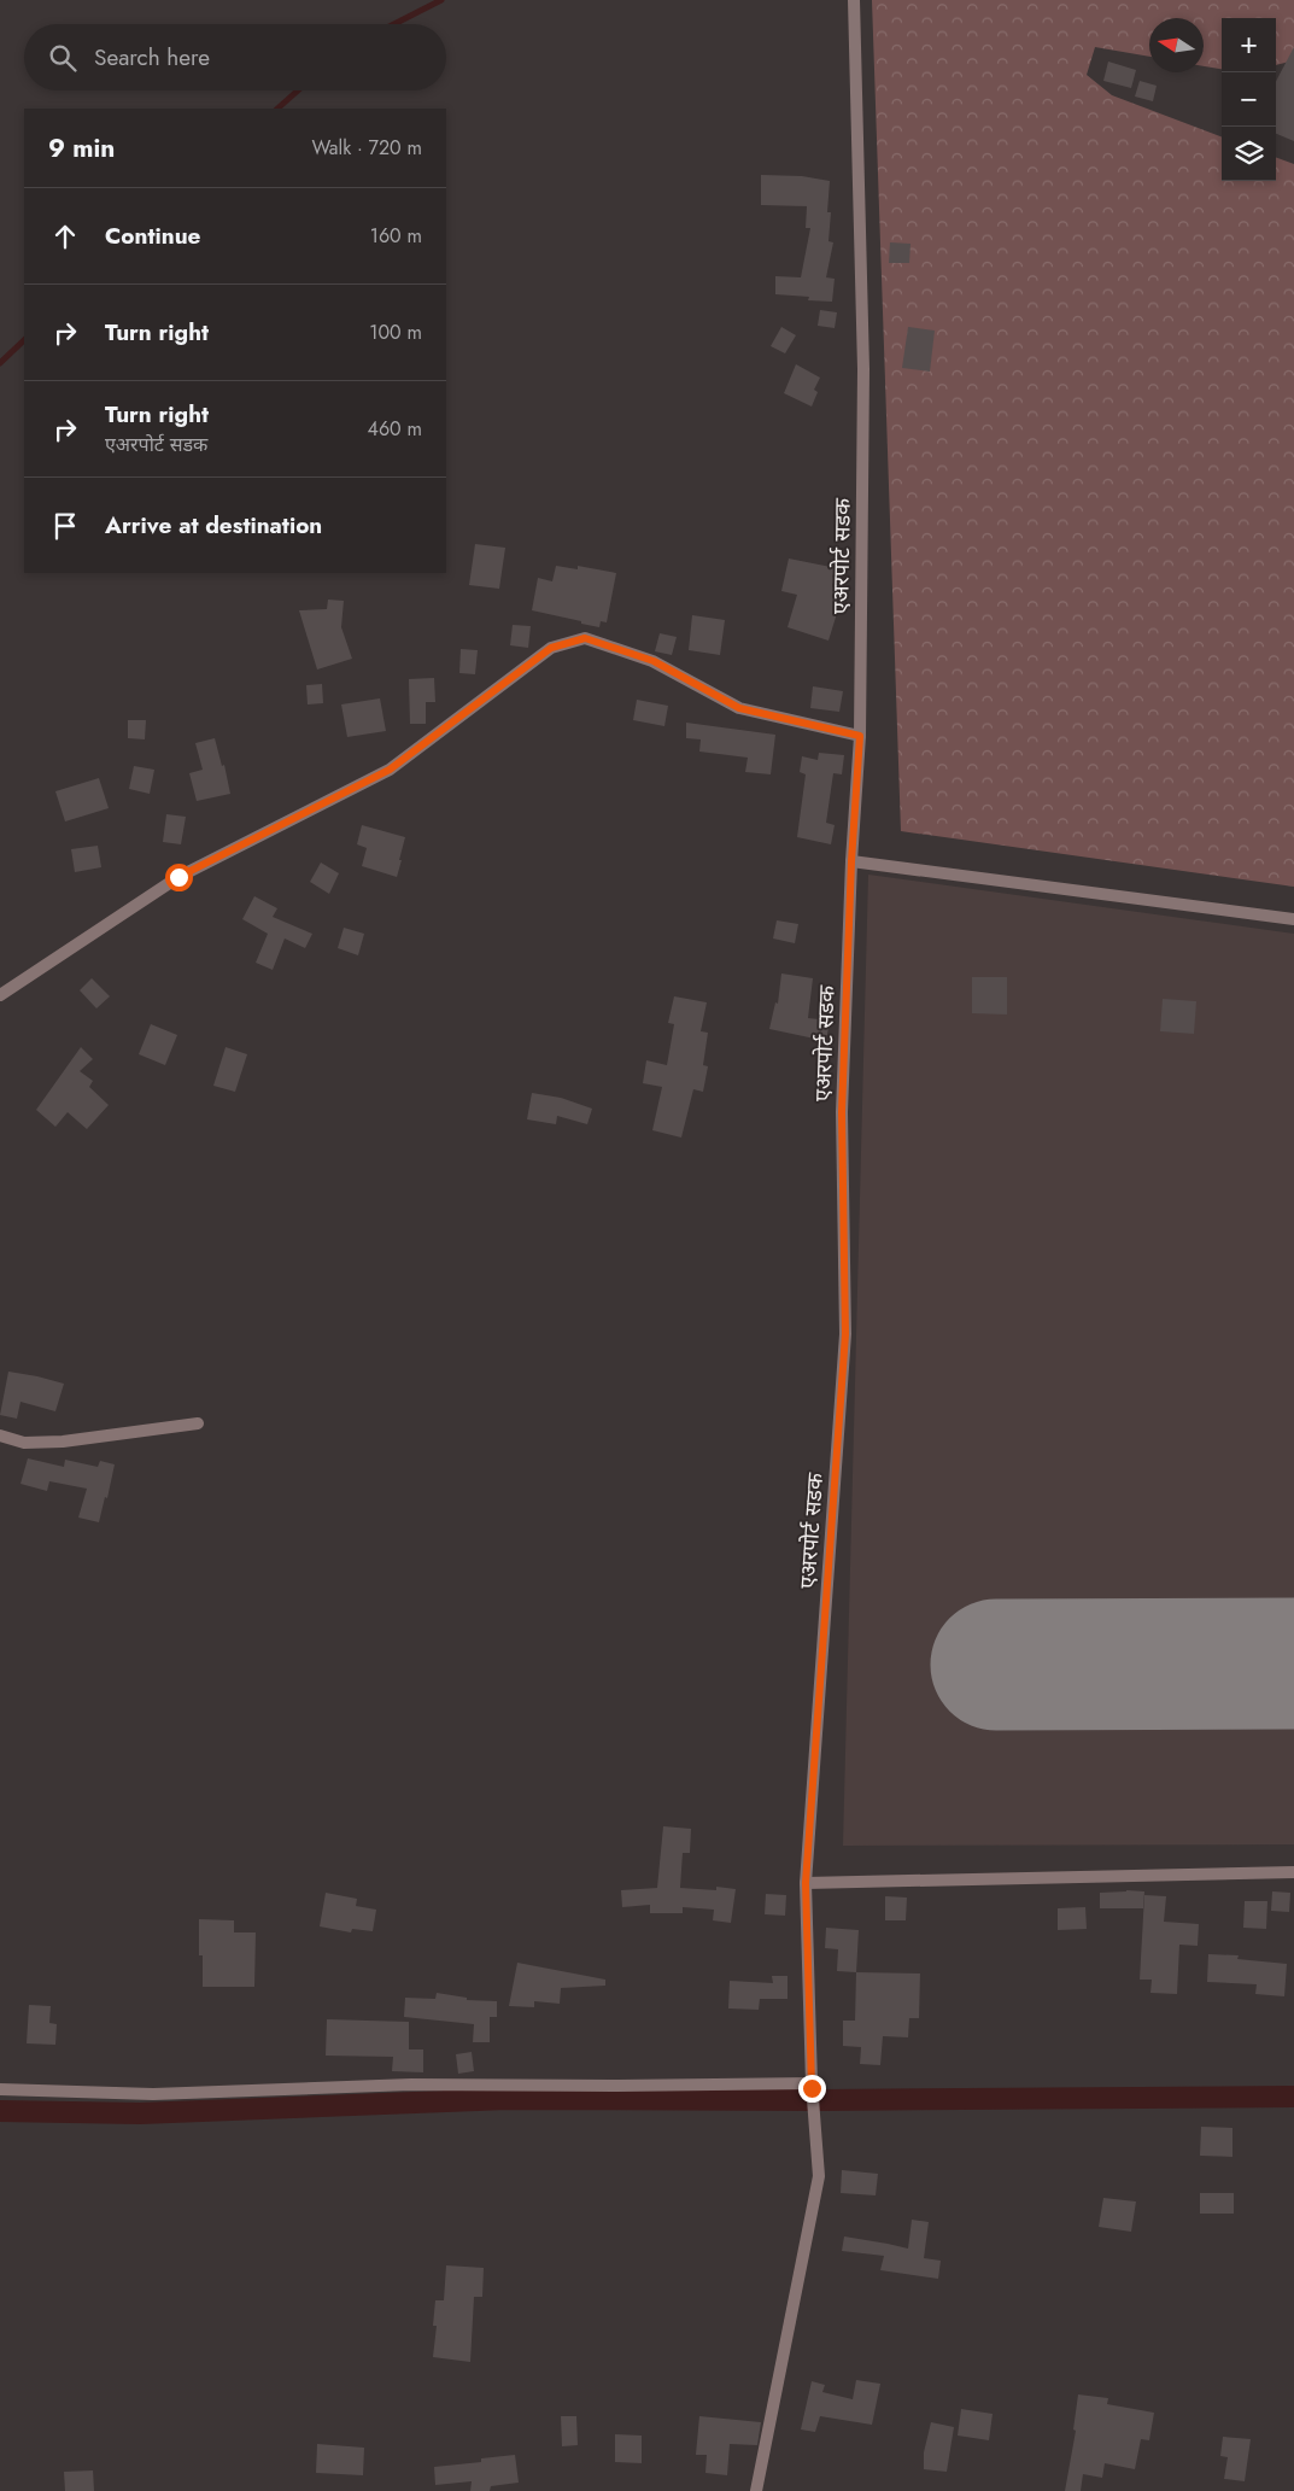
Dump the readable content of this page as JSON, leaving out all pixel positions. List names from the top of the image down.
{
  "streets": {
    "street": ["एअरपोर्ट सडक"]
  },
  "north": "left",
  "page": {
    "map_buttons": ["+", "−"],
    "search": "Search here",
    "heading": ["9 min", "Walk · 720 m"],
    "list": [
      ["Continue", "160 m"],
      ["Turn right", "100 m"],
      ["Turn right", "एअरपोर्ट सडक", "460 m"],
      "Arrive at destination"
    ]
  }
}
